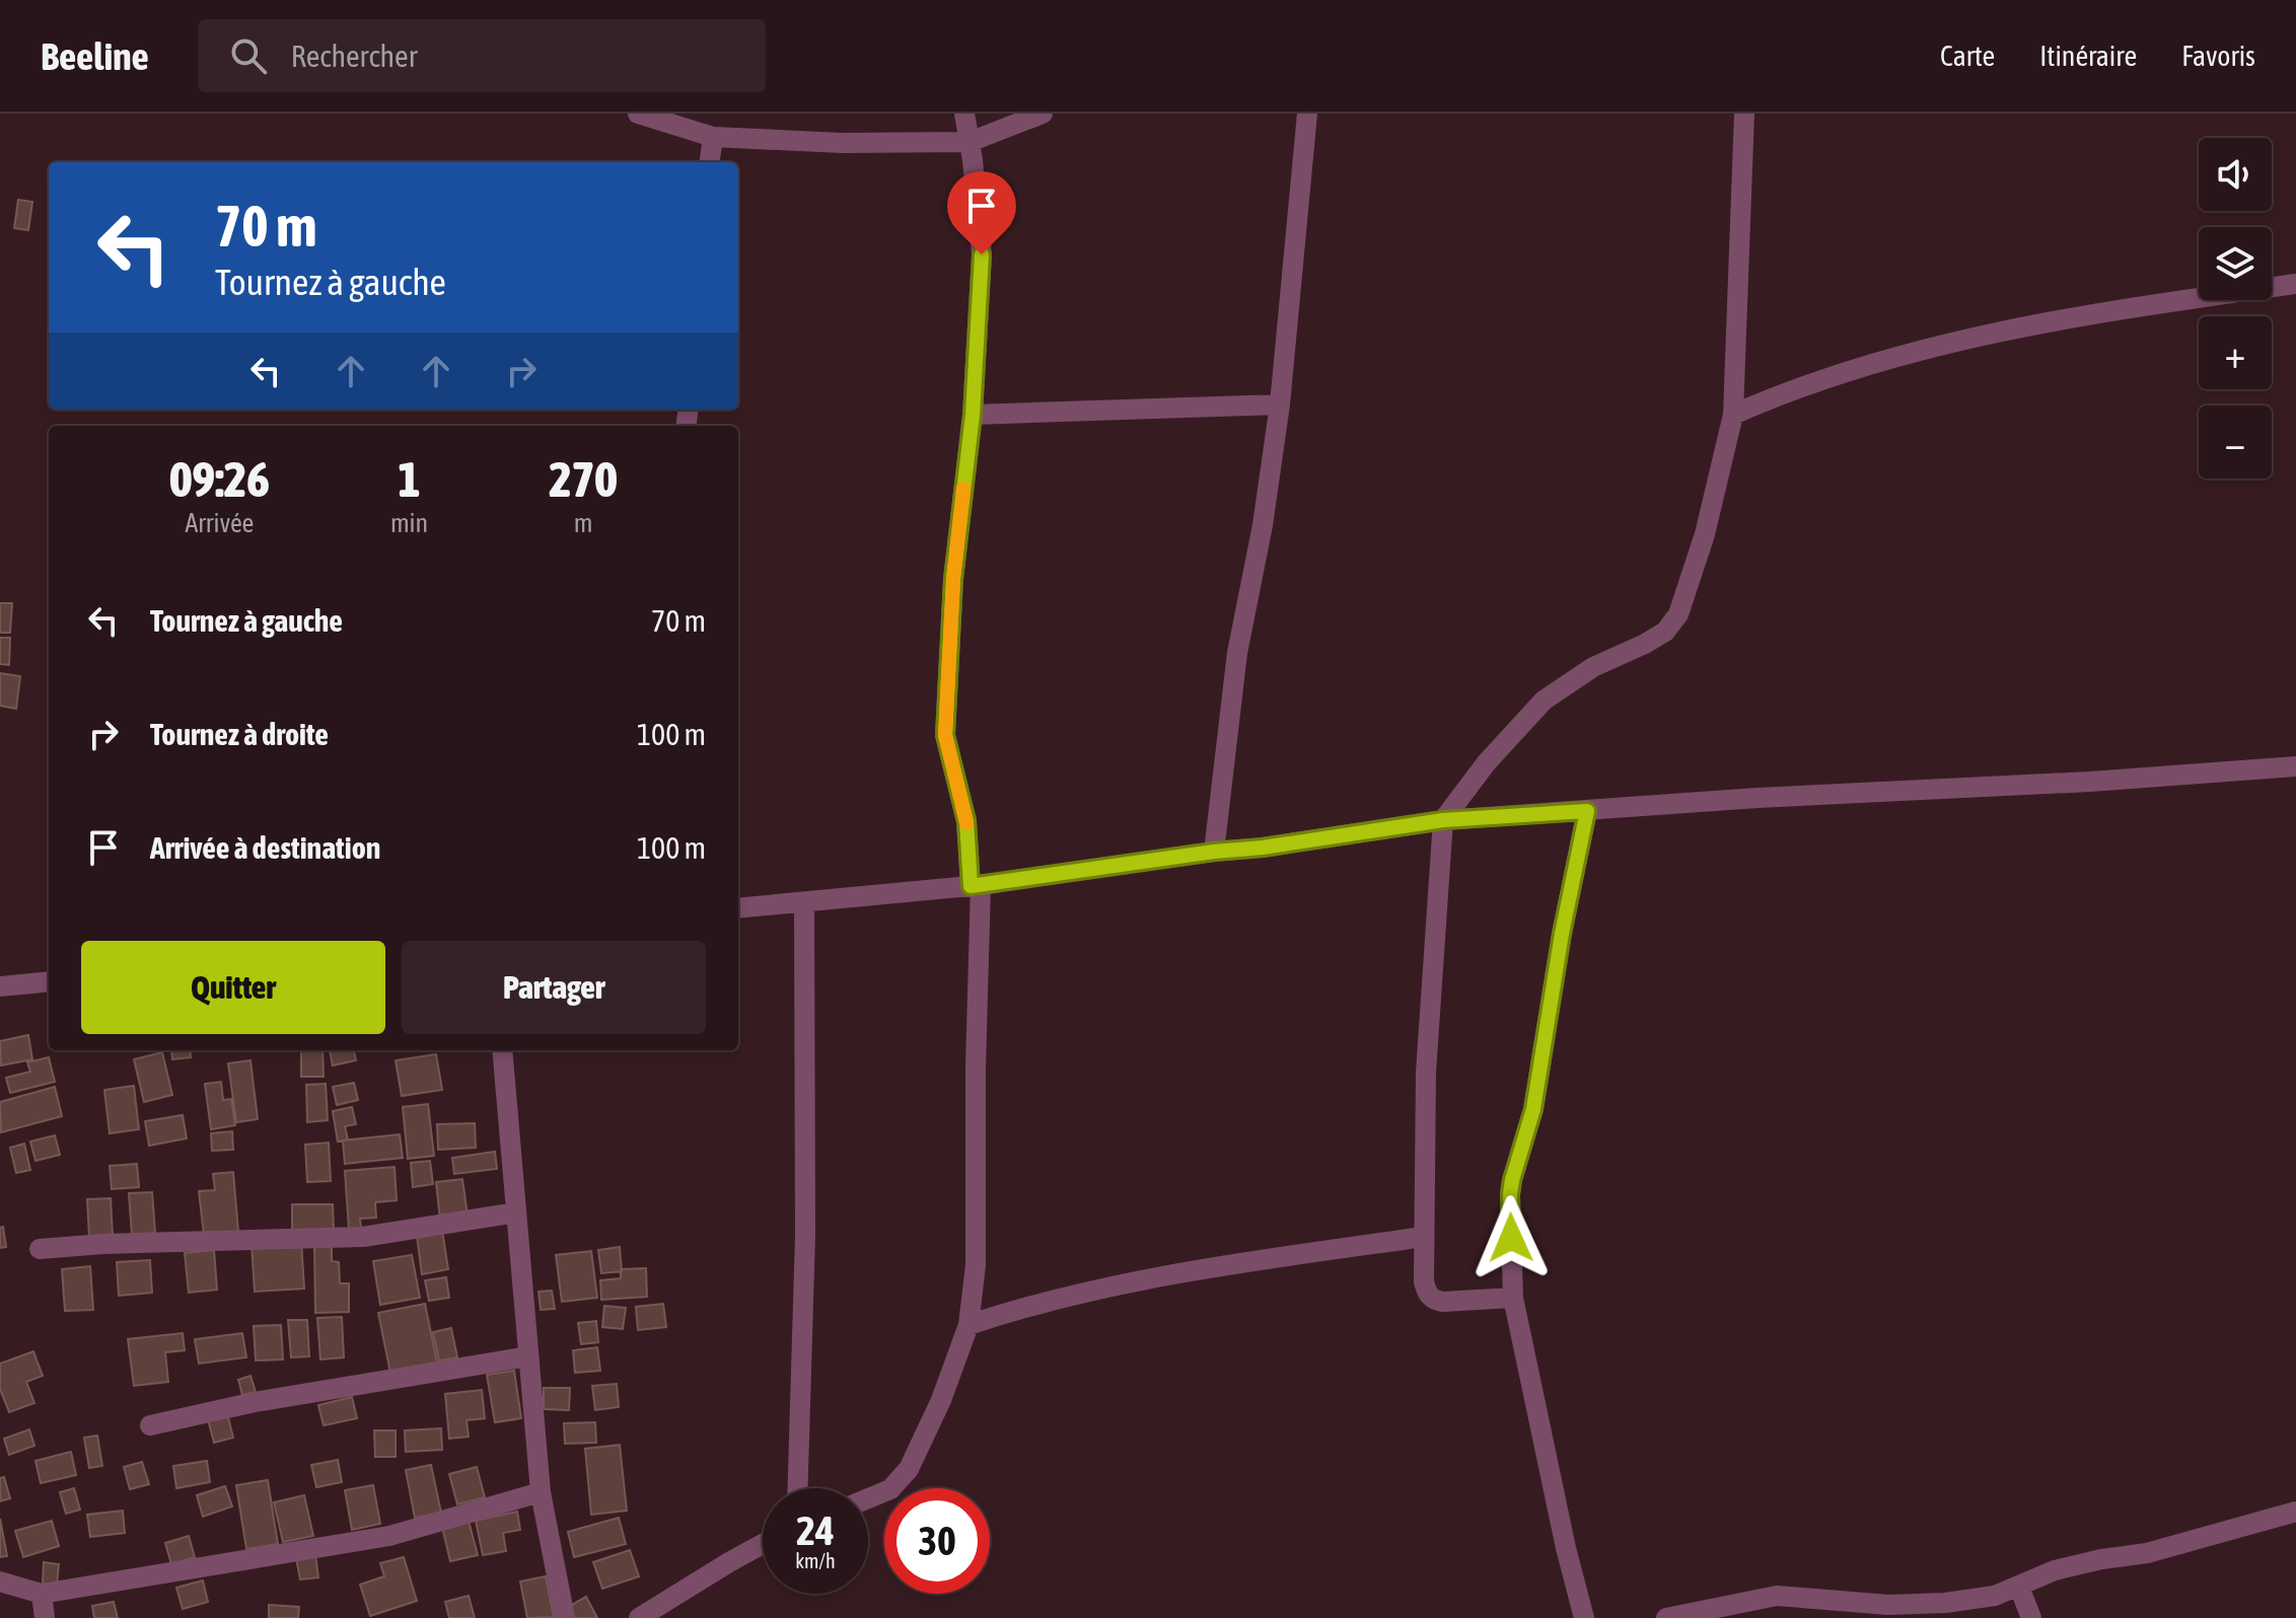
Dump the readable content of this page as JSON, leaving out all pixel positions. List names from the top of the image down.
{
  "page": {
    "header": "Beeline",
    "search": "Rechercher",
    "nav": ["Carte", "Itinéraire", "Favoris"],
    "map_buttons": ["+", "−"],
    "turn": ["70 m", "Tournez à gauche"],
    "eta": [
      "09:26",
      "Arrivée",
      "1",
      "min",
      "270",
      "m"
    ],
    "list": [
      {
        "name": "Tournez à gauche",
        "value": "70 m"
      },
      {
        "name": "Tournez à droite",
        "value": "100 m"
      },
      {
        "name": "Arrivée à destination",
        "value": "100 m"
      }
    ],
    "buttons": ["Quitter", "Partager"],
    "speed": "24 km/h",
    "limit": "30"
  }
}
